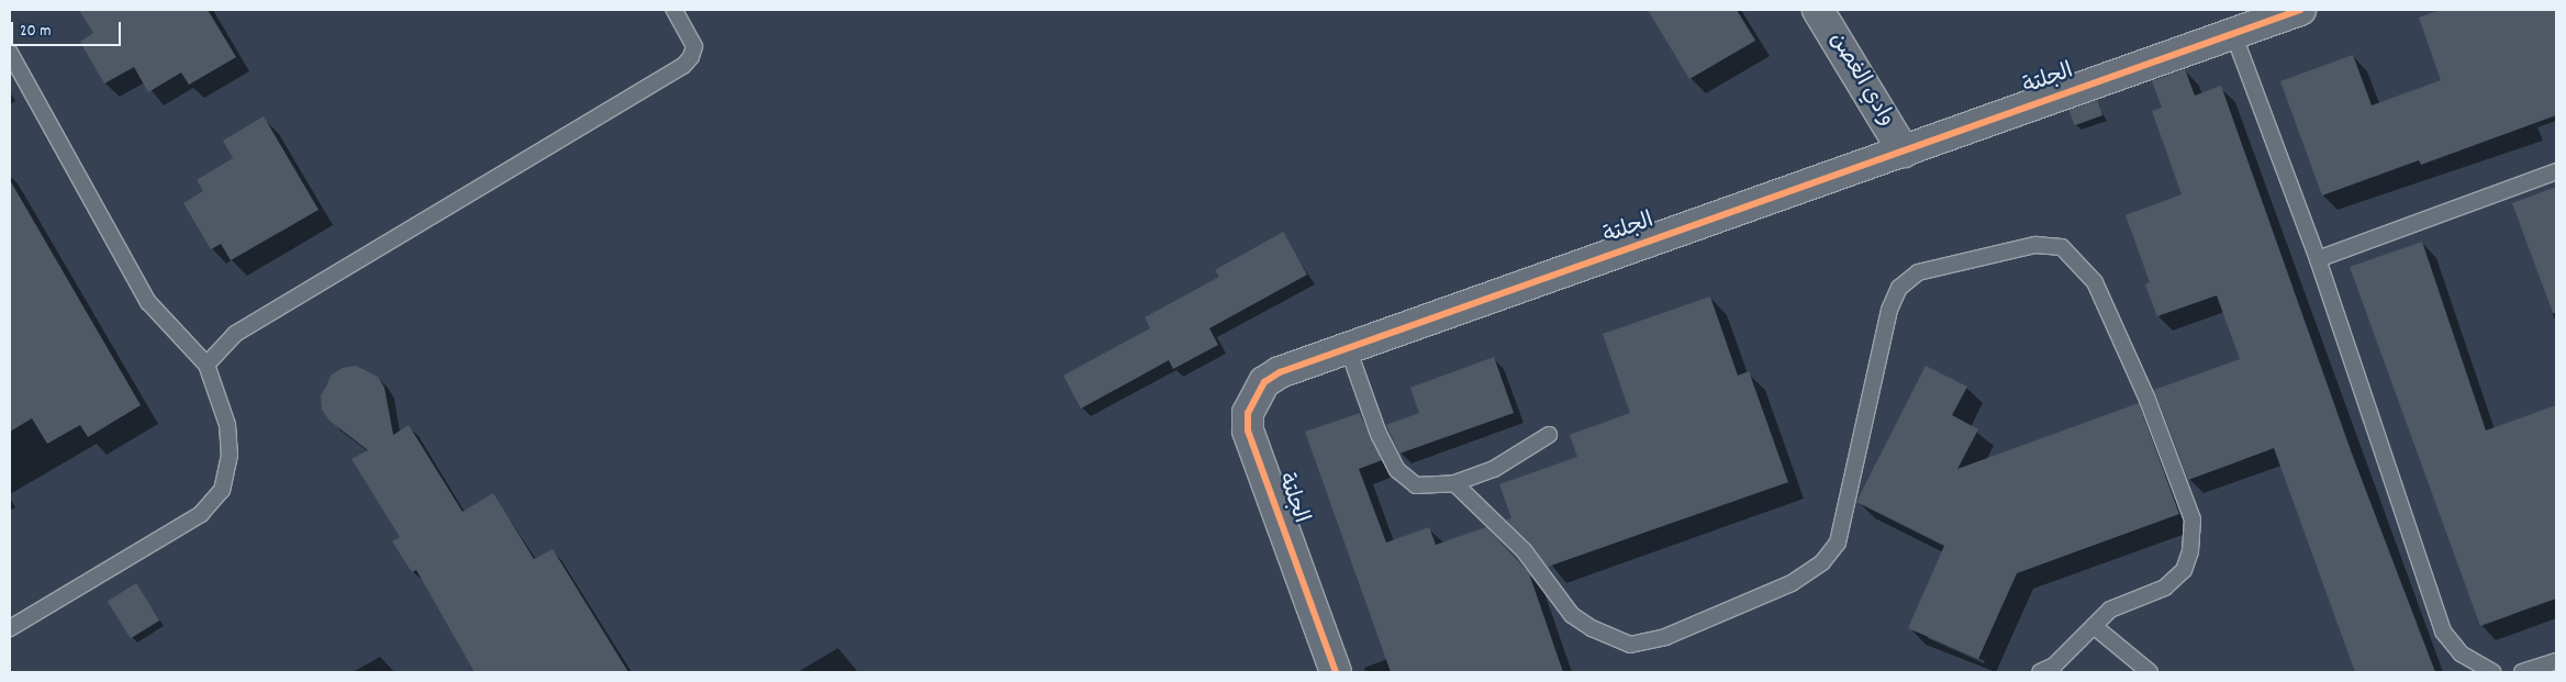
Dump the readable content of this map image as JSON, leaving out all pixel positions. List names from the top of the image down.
{
  "streets": {
    "street": ["وادي الغصن", "الجلتة"]
  },
  "crossings": [
    ["وادي الغصن", "الجلتة"]
  ],
  "scale_bar": "20 m"
}
